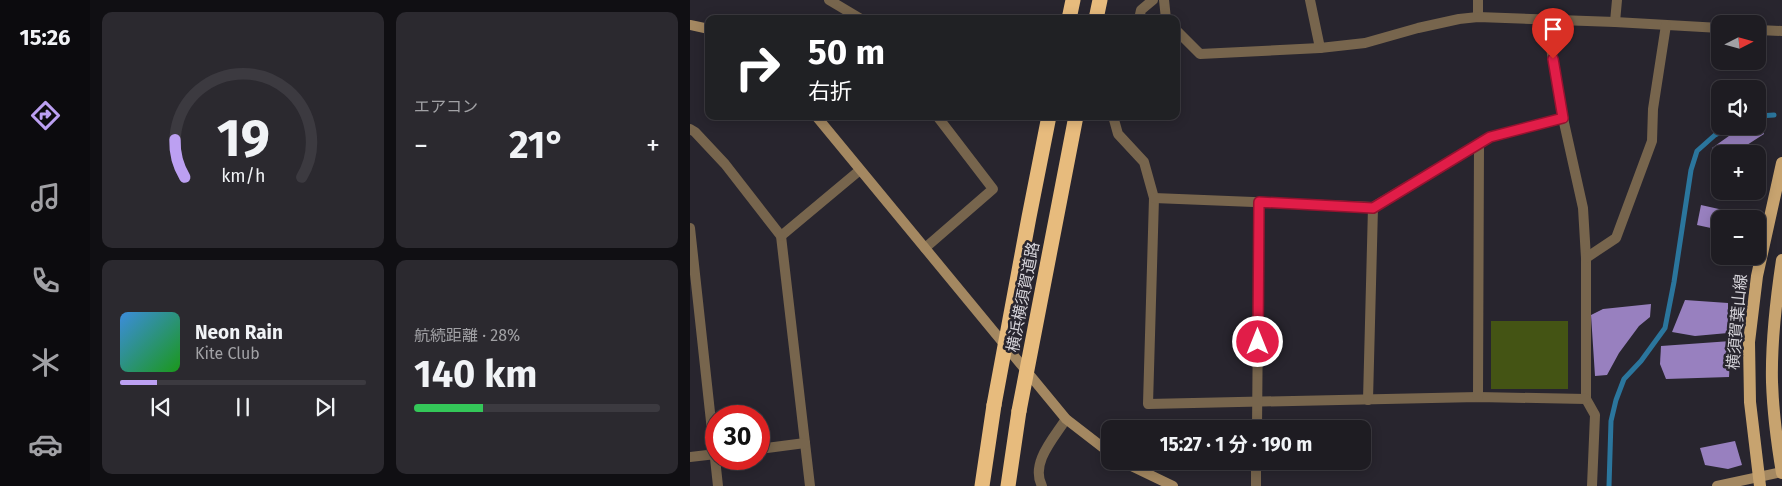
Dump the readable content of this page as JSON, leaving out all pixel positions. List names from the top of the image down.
{
  "streets": {
    "highway": ["横浜横須賀道路"],
    "main road": ["横須賀葉山線"]
  },
  "north": "right",
  "page": {
    "tabs": "15:26",
    "tile": [
      "エアコン",
      ["航続距離 · 28%", "140 km"]
    ],
    "map_buttons": ["+", "−"],
    "turn": ["50 m", "右折"],
    "heat": ["−", "21°", "+"],
    "song": ["Neon Rain", "Kite Club"],
    "limit": "30",
    "trip": "15:27 · 1 分 · 190 m",
    "gauge": ["19", "km/h"]
  }
}
